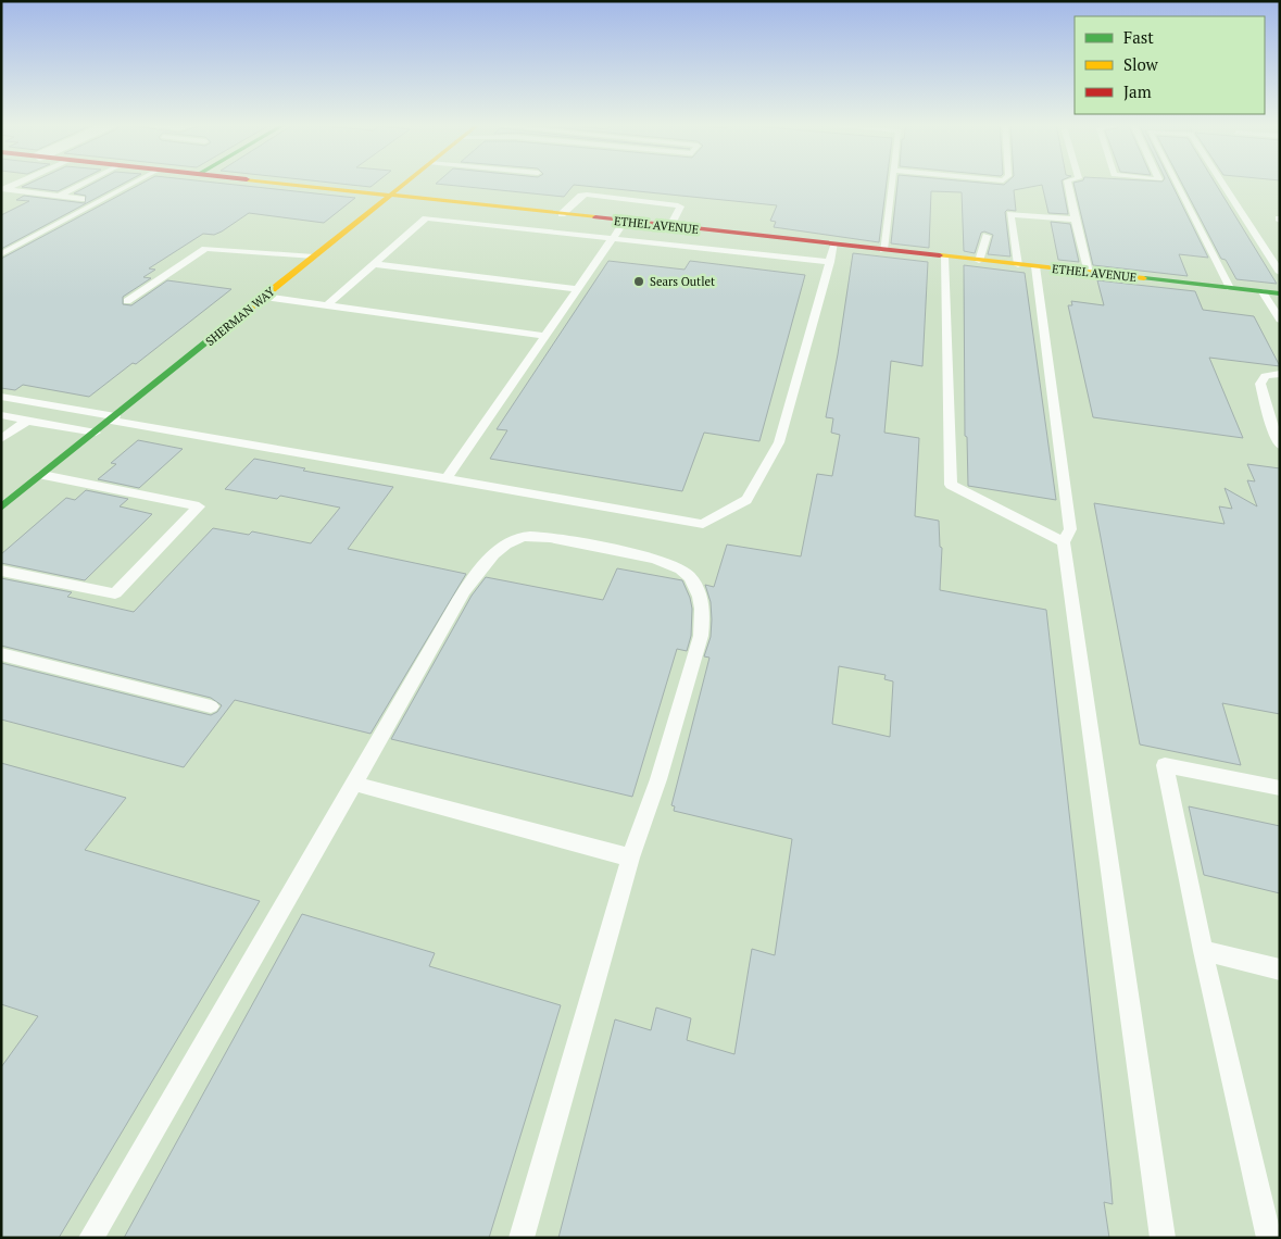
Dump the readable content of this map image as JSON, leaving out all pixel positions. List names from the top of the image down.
{
  "streets": {
    "street": ["ETHEL AVENUE", "SHERMAN WAY"]
  },
  "crossings": [
    ["ETHEL AVENUE", "SHERMAN WAY"]
  ],
  "places": ["Sears Outlet"],
  "legend": ["Fast", "Slow", "Jam"]
}
